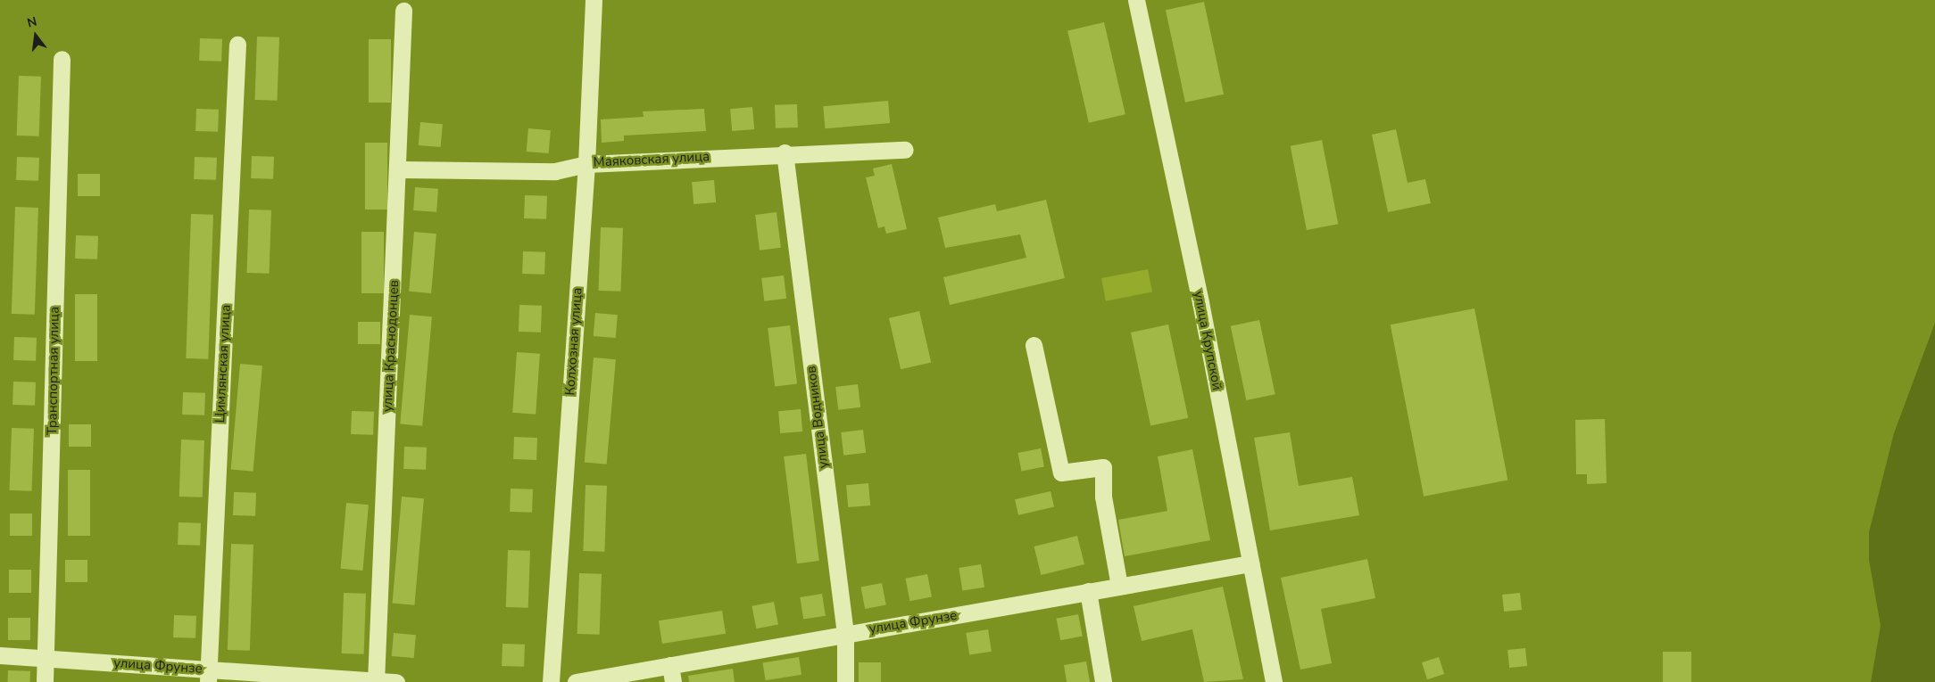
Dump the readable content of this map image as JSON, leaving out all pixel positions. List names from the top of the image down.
{
  "streets": {
    "street": [
      "Маяковская улица",
      "улица Крупской",
      "Колхозная улица",
      "улица Краснодонцев",
      "Цимлянская улица",
      "Транспортная улица",
      "улица Водников",
      "улица Фрунзе"
    ]
  },
  "crossings": [
    ["Маяковская улица", "Колхозная улица"],
    ["Маяковская улица", "улица Краснодонцев"],
    ["Маяковская улица", "улица Водников"],
    ["улица Крупской", "улица Фрунзе"],
    ["улица Краснодонцев", "улица Фрунзе"],
    ["Цимлянская улица", "улица Фрунзе"],
    ["Транспортная улица", "улица Фрунзе"],
    ["улица Водников", "улица Фрунзе"]
  ],
  "north": "top"
}
